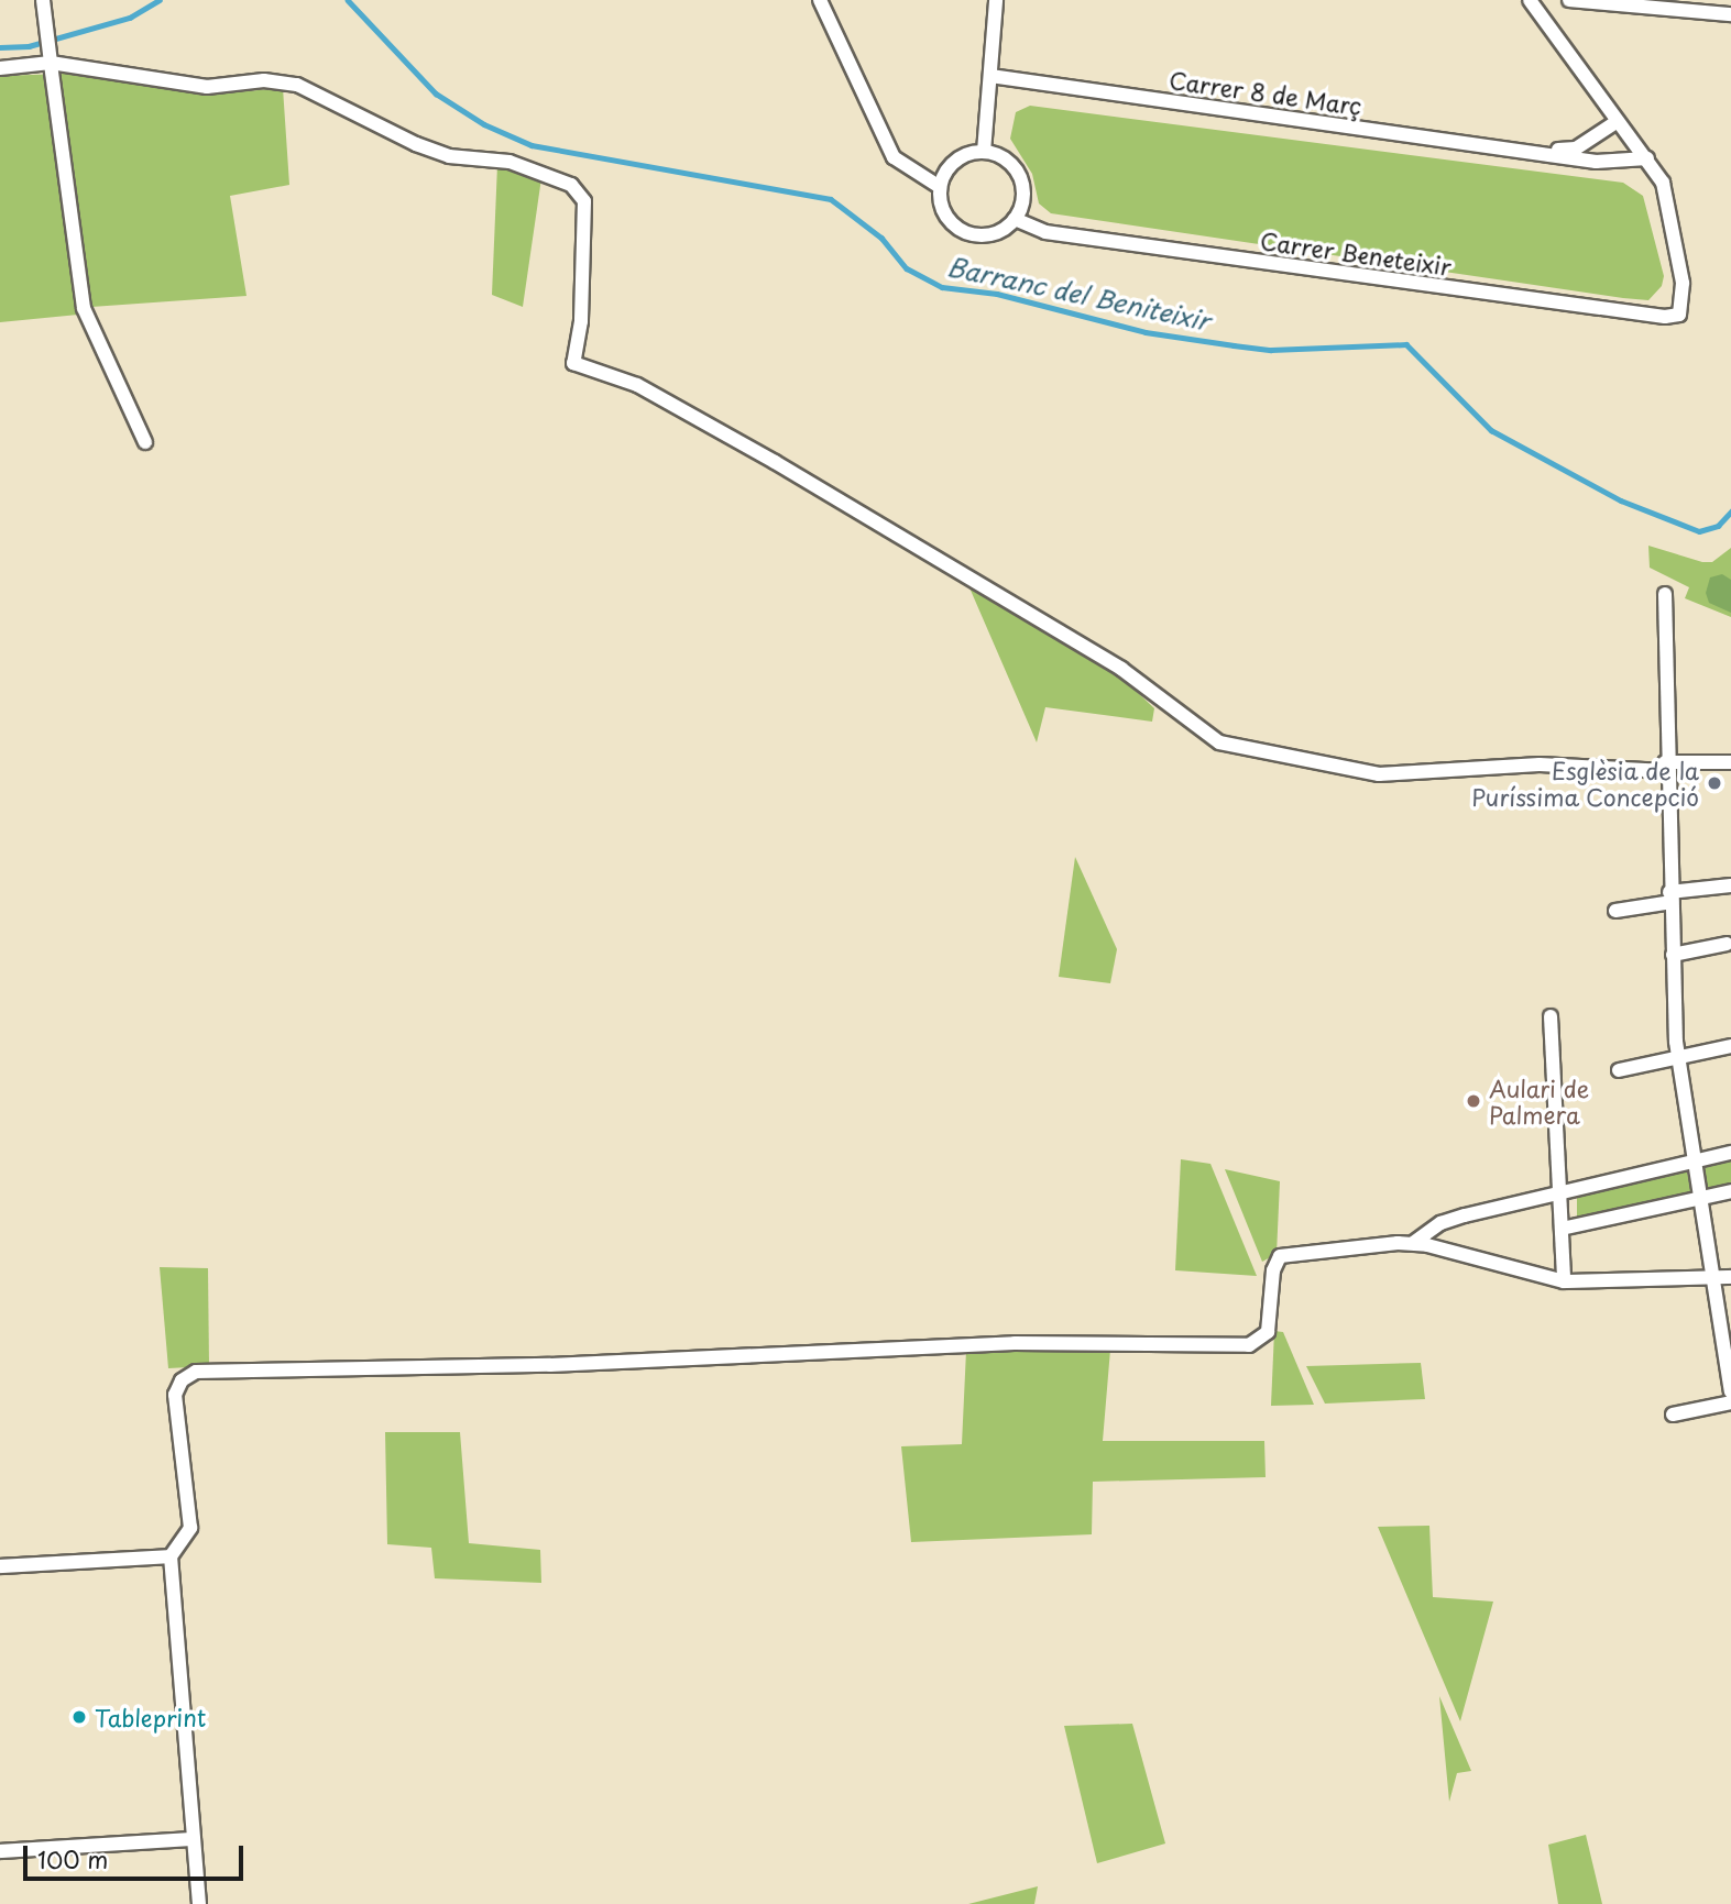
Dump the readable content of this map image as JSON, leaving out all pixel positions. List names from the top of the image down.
{
  "streets": {
    "street": ["Carrer 8 de Març", "Carrer Beneteixir"]
  },
  "crossings": [
    ["Carrer 8 de Març", "Carrer Beneteixir"]
  ],
  "water": ["Barranc del Beniteixir"],
  "places": ["Esglèsia de la Puríssima Concepció", "Aulari de Palmera", "Tableprint"],
  "scale_bar": "100 m"
}
